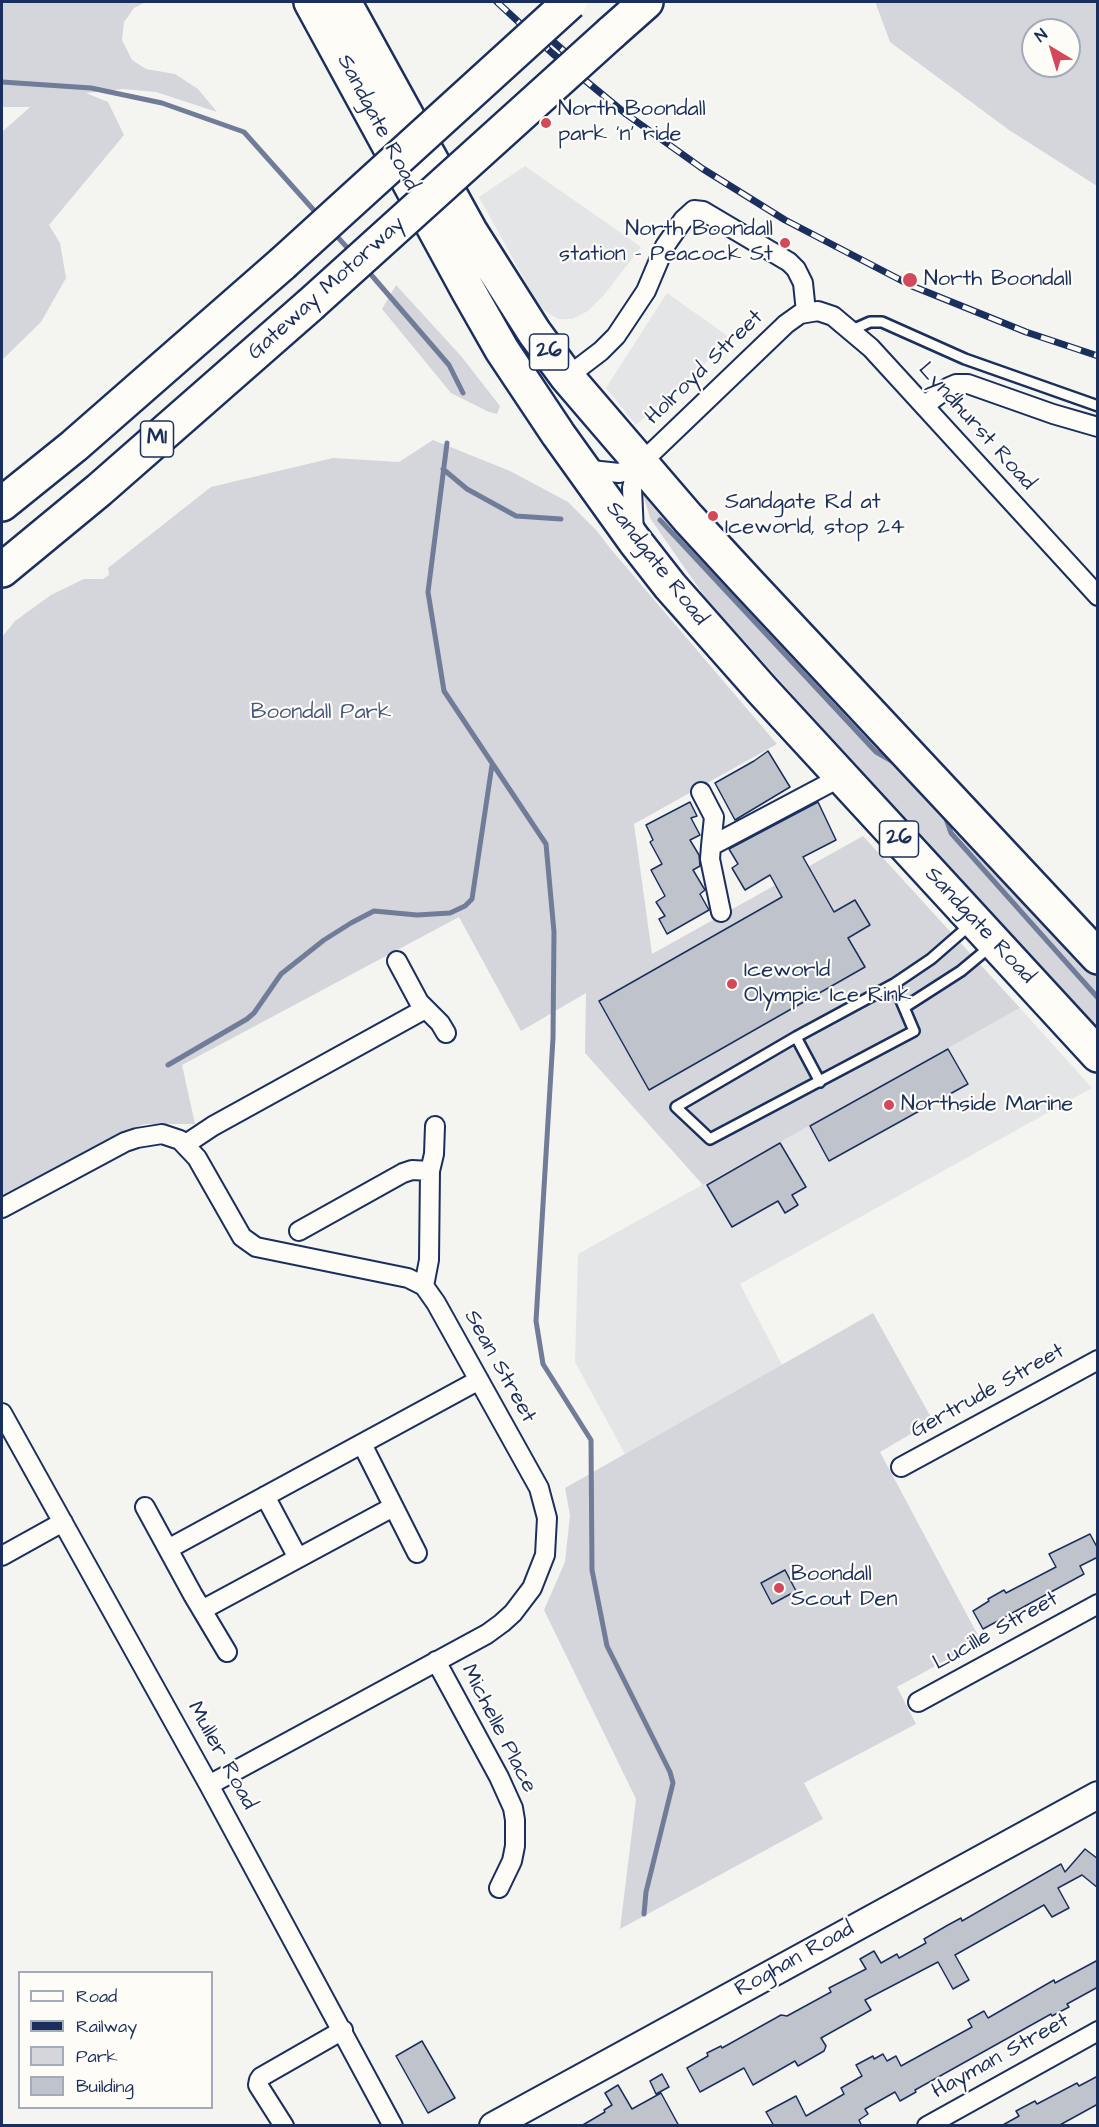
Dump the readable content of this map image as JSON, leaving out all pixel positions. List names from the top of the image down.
{
  "streets": {
    "highway": [
      "Sandgate Road",
      "Gateway Motorway",
      "26",
      "M1"
    ],
    "main road": ["Roghan Road"],
    "street": [
      "Holroyd Street",
      "Lyndhurst Road",
      "Sean Street",
      "Gertrude Street",
      "Lucille Street",
      "Michelle Place",
      "Muller Road",
      "Hayman Street"
    ]
  },
  "crossings": [
    ["Sandgate Road", "Holroyd Street"],
    ["Holroyd Street", "Lyndhurst Road"],
    ["Sean Street", "Michelle Place"],
    ["Sean Street", "Muller Road"]
  ],
  "parks": ["Boondall Park"],
  "places": [
    "North Boondall park 'n' ride",
    "North Boondall station - Peacock St",
    "North Boondall",
    "Sandgate Rd at Iceworld, stop 24",
    "Iceworld Olympic Ice Rink",
    "Northside Marine",
    "Boondall Scout Den"
  ],
  "legend": [
    "Road",
    "Railway",
    "Park",
    "Building"
  ],
  "north": "top left"
}
